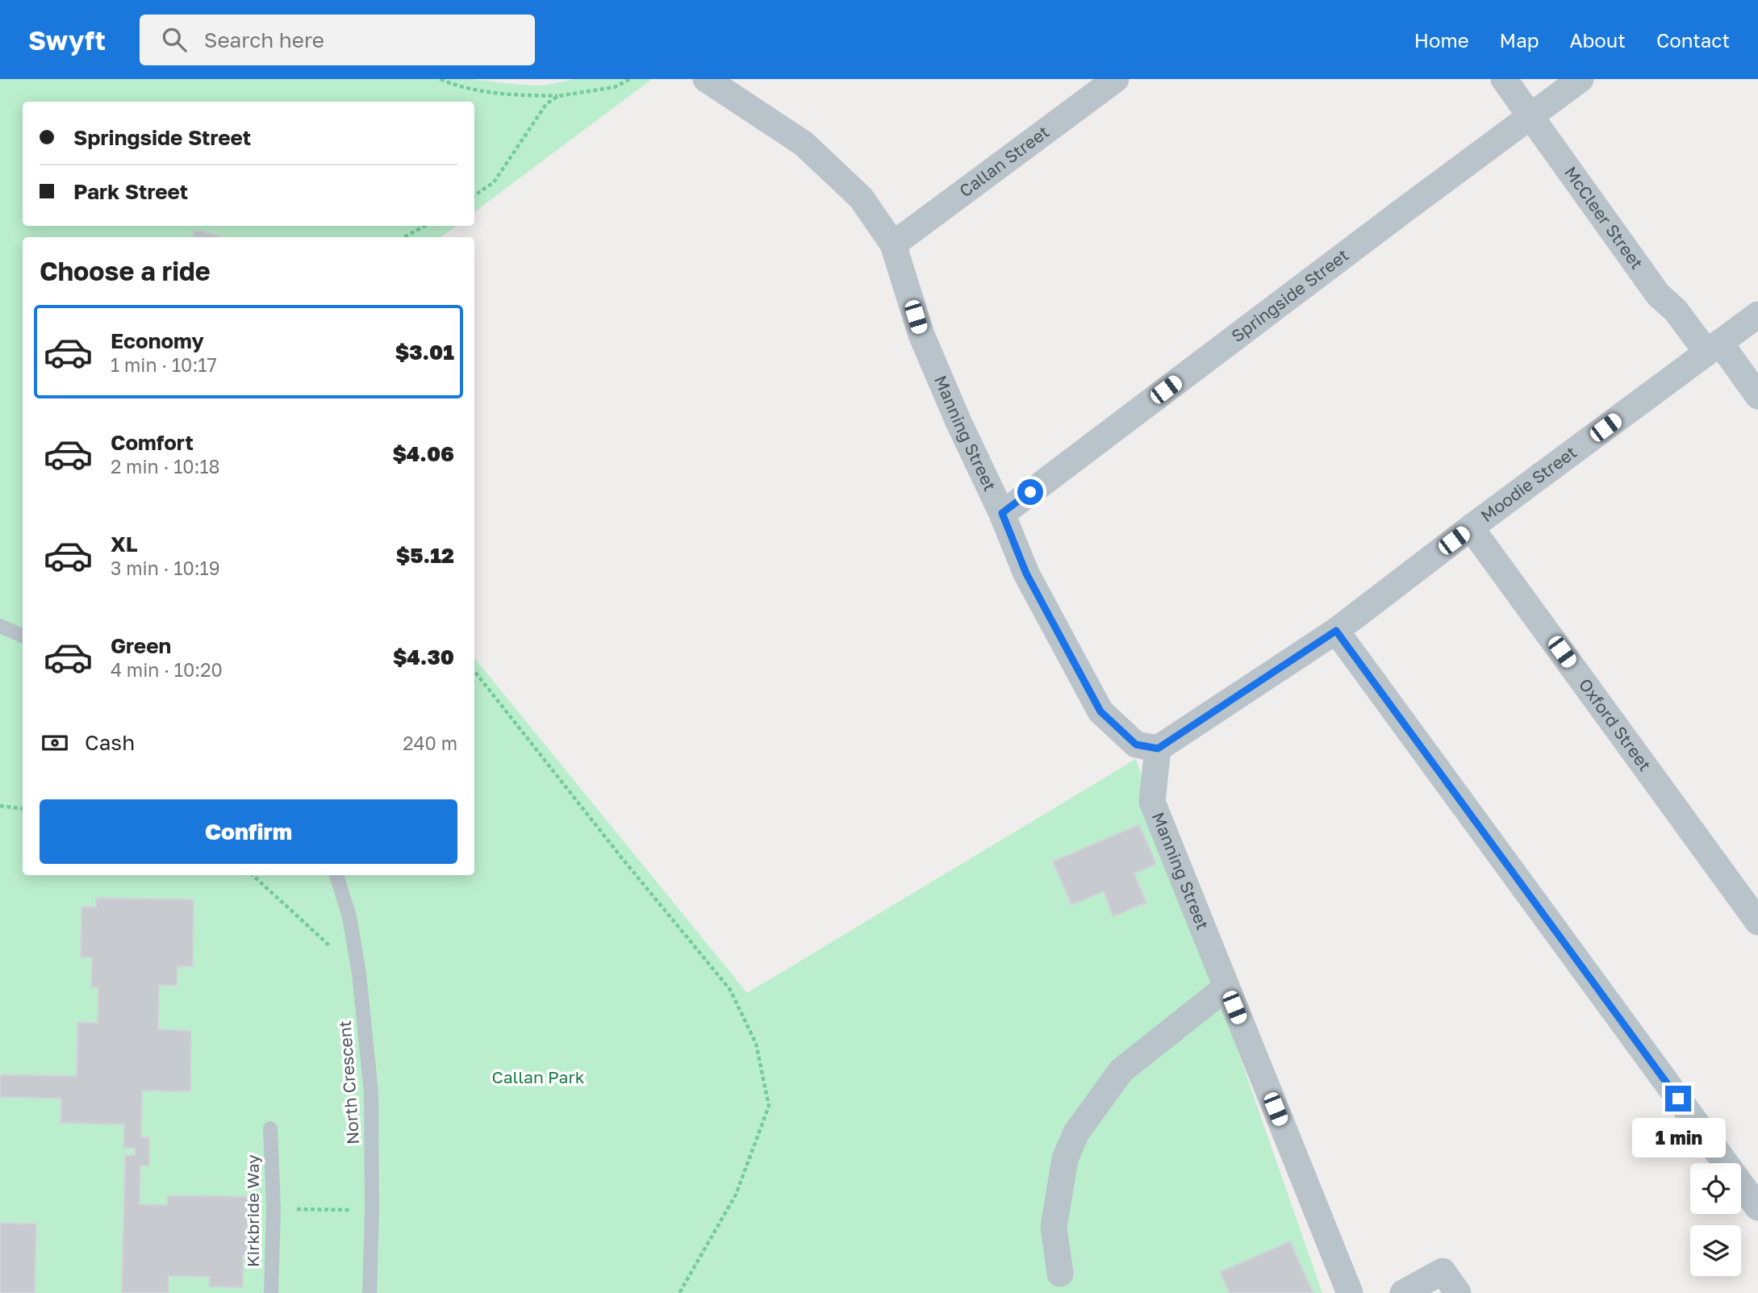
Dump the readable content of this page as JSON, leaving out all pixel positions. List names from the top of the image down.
{
  "streets": {
    "street": [
      "Callan Street",
      "McCleer Street",
      "Springside Street",
      "Manning Street",
      "Moodie Street",
      "Oxford Street"
    ],
    "lane": ["North Crescent", "Kirkbride Way"]
  },
  "crossings": [
    ["Callan Street", "Manning Street"],
    ["McCleer Street", "Springside Street"],
    ["McCleer Street", "Moodie Street"],
    ["Springside Street", "Manning Street"],
    ["Manning Street", "Moodie Street"],
    ["Moodie Street", "Oxford Street"]
  ],
  "parks": ["Callan Park"],
  "page": {
    "header": "Swyft",
    "search": "Search here",
    "nav": [
      "Home",
      "Map",
      "About",
      "Contact"
    ],
    "banner": ["Springside Street", "Park Street"],
    "heading": "Choose a ride",
    "list": [
      {
        "name": "Economy",
        "note": "1 min · 10:17",
        "value": "$3.01"
      },
      {
        "name": "Comfort",
        "note": "2 min · 10:18",
        "value": "$4.06"
      },
      {
        "name": "XL",
        "note": "3 min · 10:19",
        "value": "$5.12"
      },
      {
        "name": "Green",
        "note": "4 min · 10:20",
        "value": "$4.30"
      }
    ],
    "pay": ["Cash", "240 m"],
    "buttons": "Confirm",
    "bubble": "1 min"
  }
}
